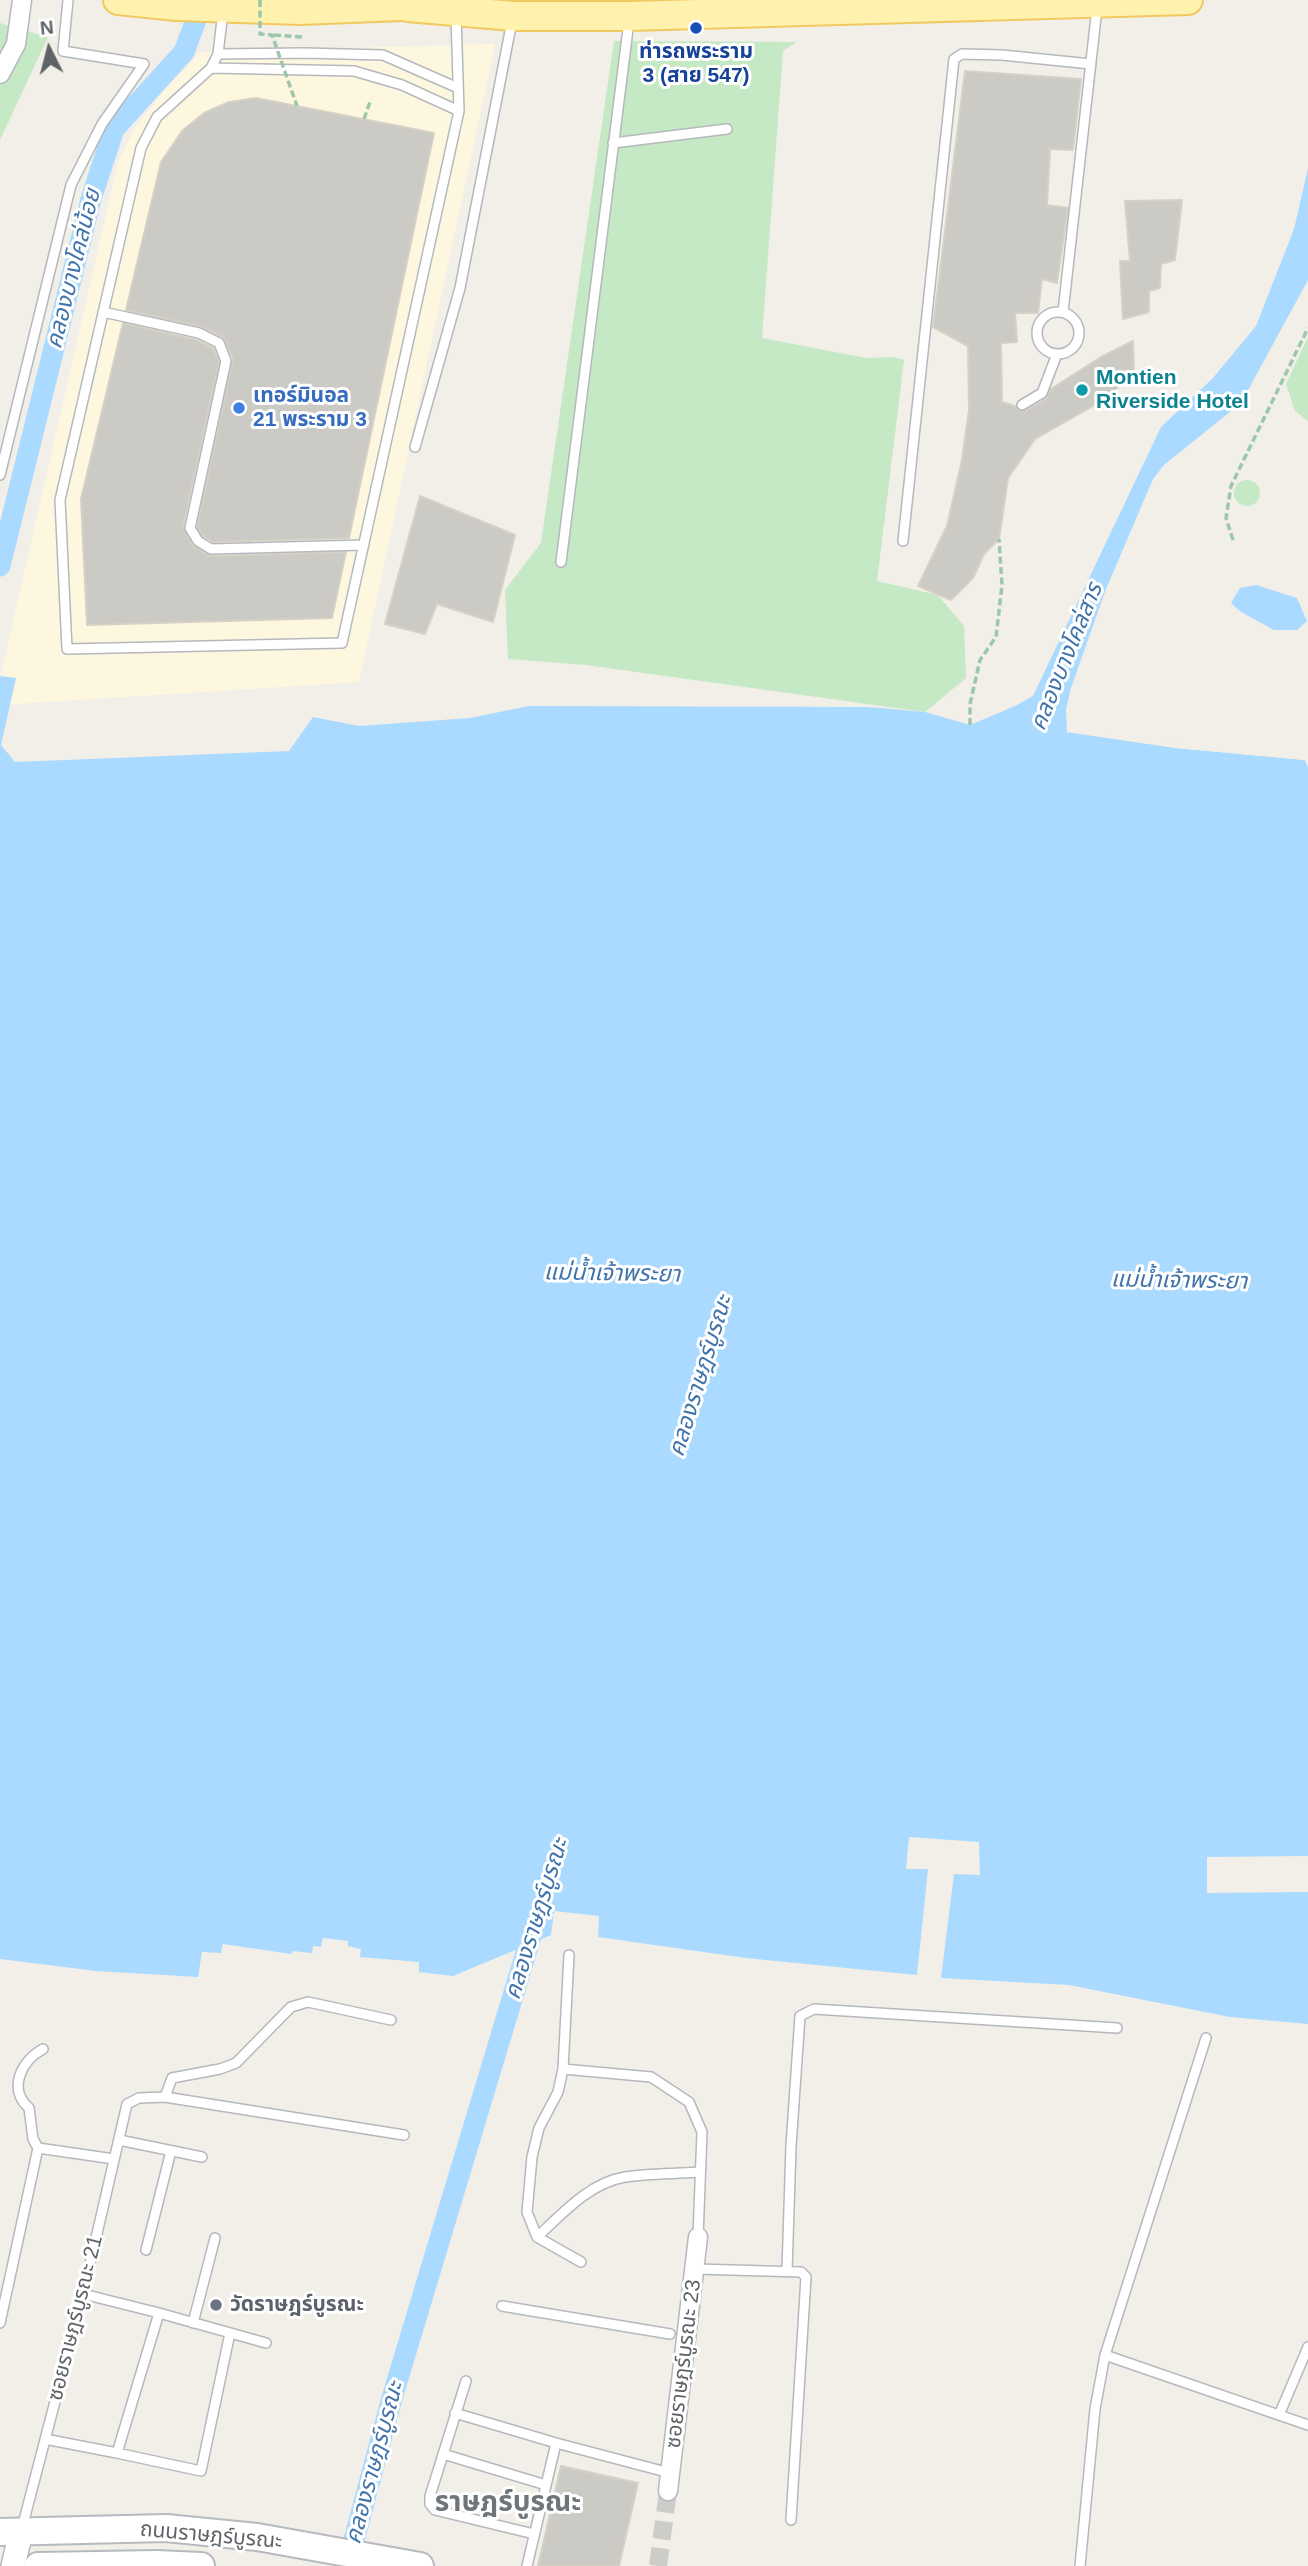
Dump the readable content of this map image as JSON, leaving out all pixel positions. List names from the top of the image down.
{
  "streets": {
    "main road": ["ถนนราษฎร์บูรณะ"],
    "street": ["ซอยราษฎร์บูรณะ 23"],
    "lane": ["ซอยราษฎร์บูรณะ 21"]
  },
  "crossings": [
    ["ซอยราษฎร์บูรณะ 21", "ถนนราษฎร์บูรณะ"]
  ],
  "districts": ["ราษฎร์บูรณะ"],
  "water": [
    "คลองบางโคล่น้อย",
    "คลองบางโคล่สาร",
    "แม่น้ำเจ้าพระยา",
    "คลองราษฎร์บูรณะ"
  ],
  "places": [
    "ท่ารถพระราม 3 (สาย 547)",
    "Montien Riverside Hotel",
    "เทอร์มินอล 21 พระราม 3",
    "วัดราษฎร์บูรณะ"
  ],
  "north": "top"
}
